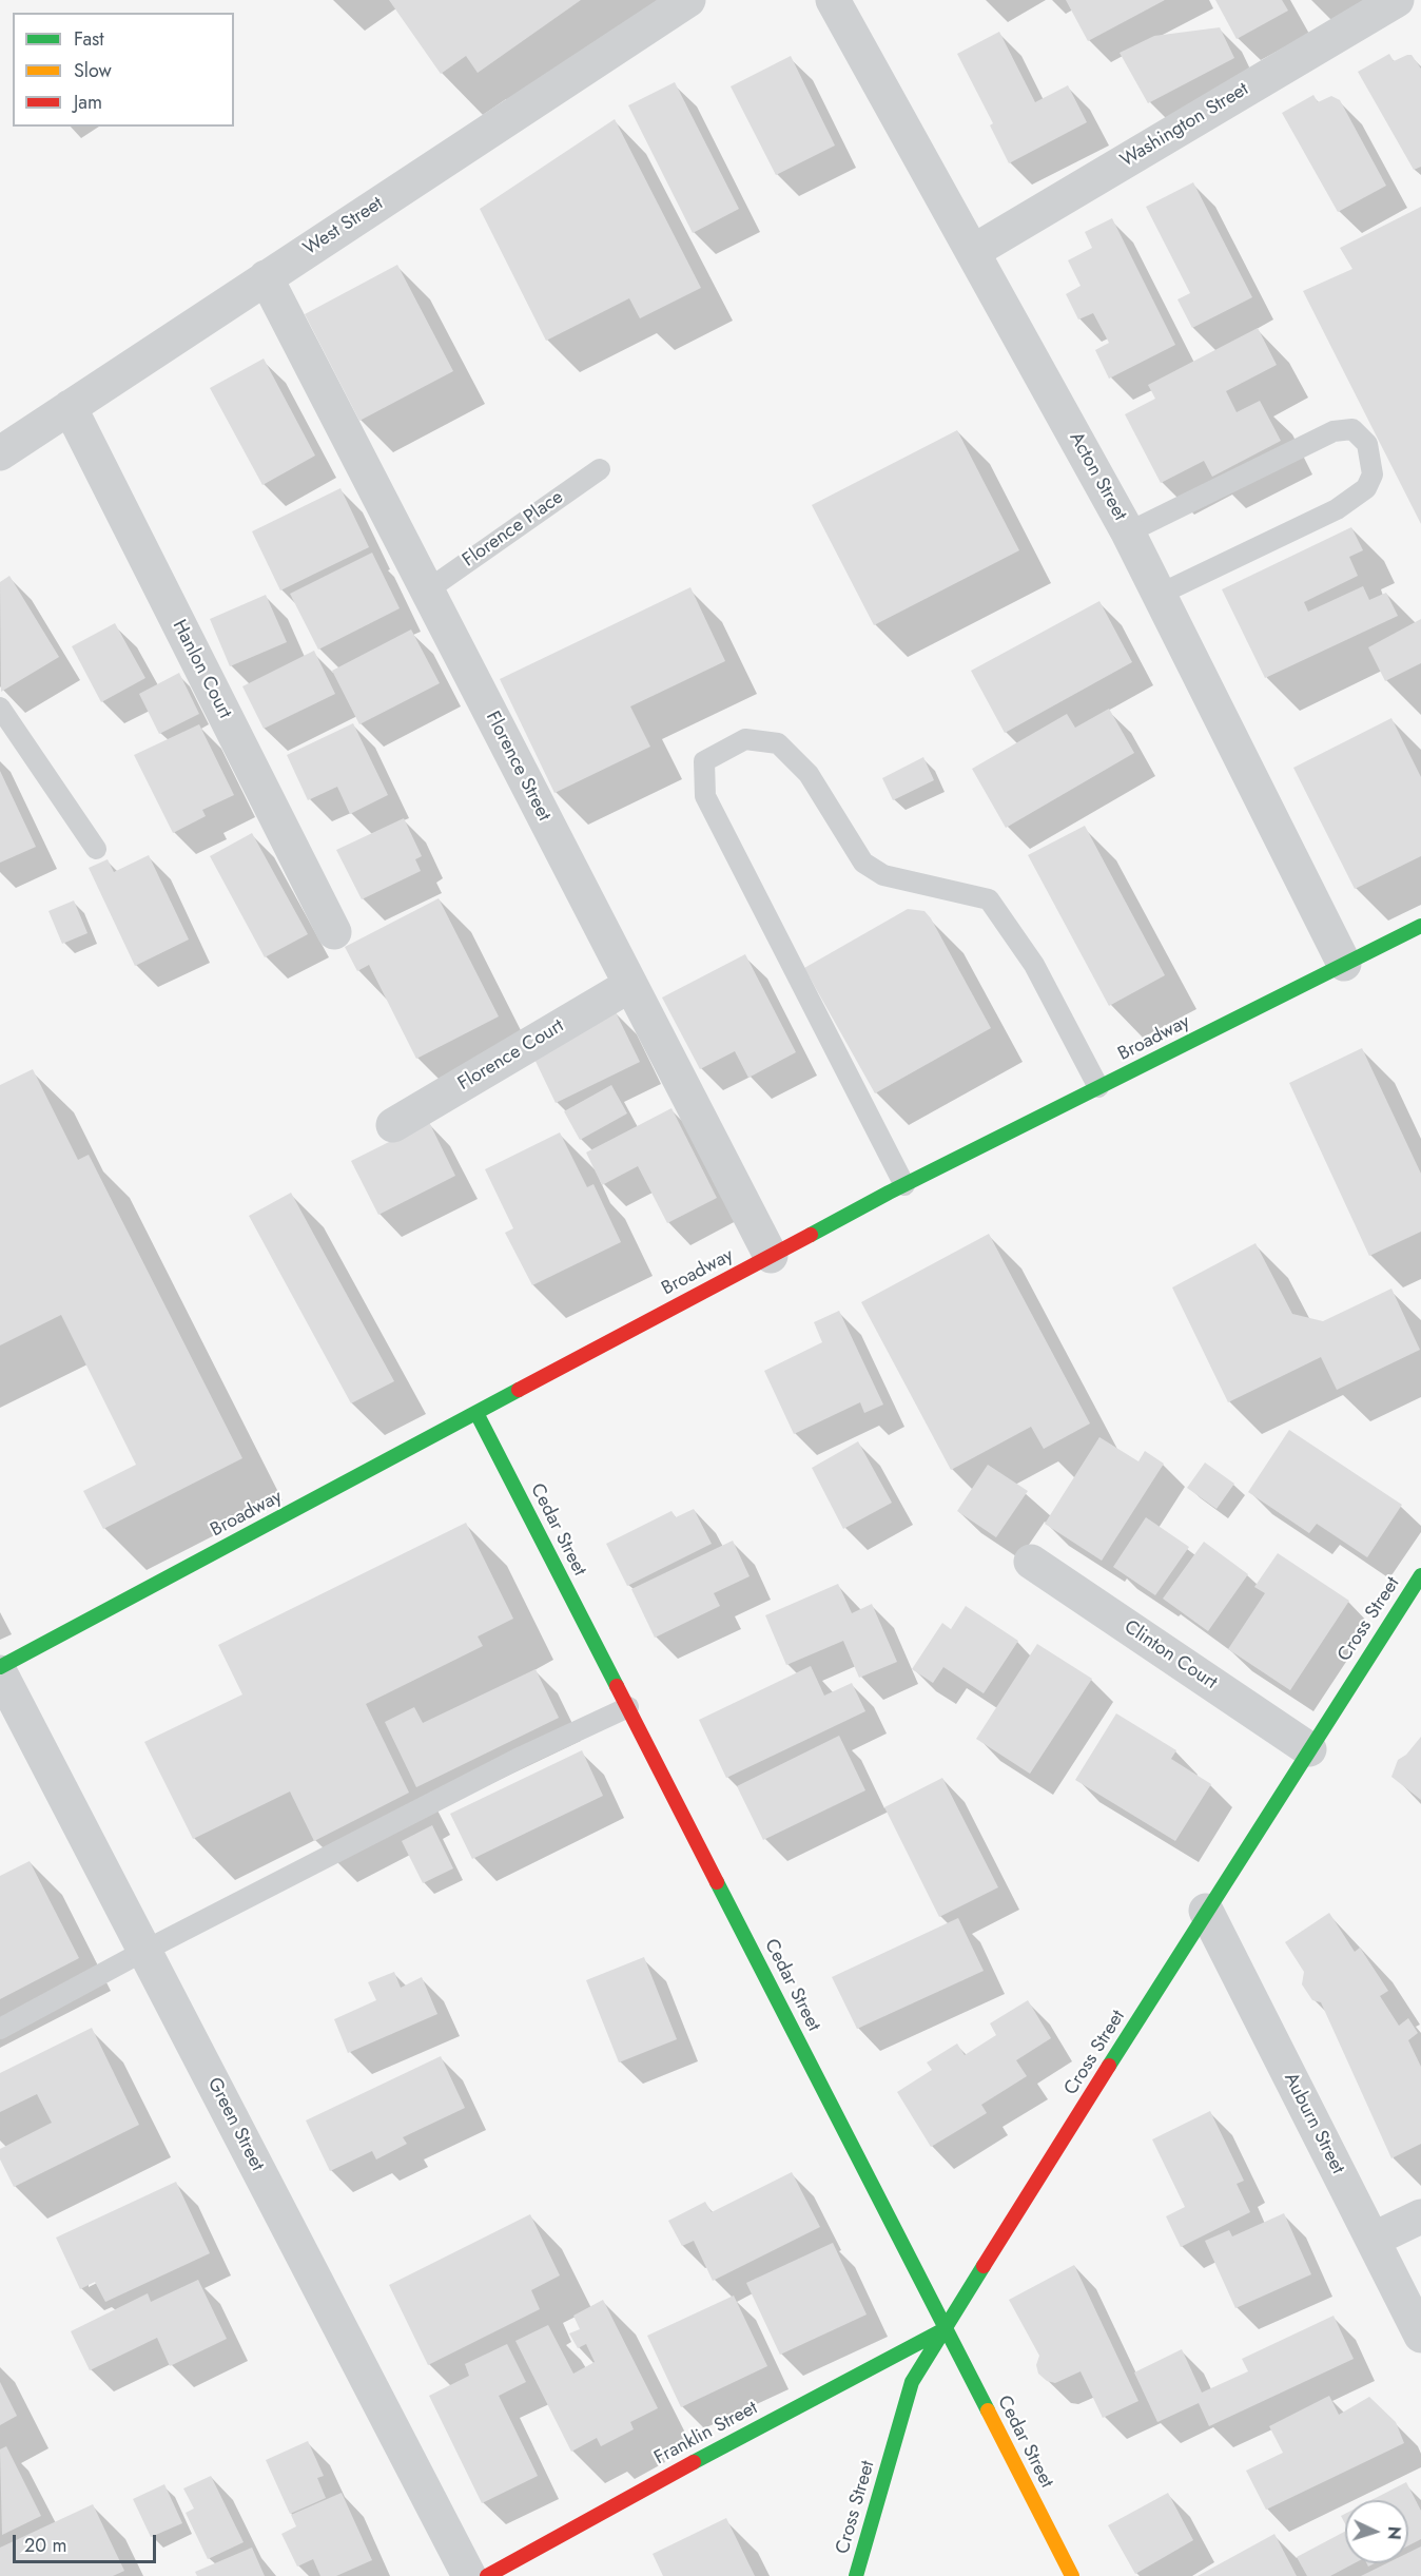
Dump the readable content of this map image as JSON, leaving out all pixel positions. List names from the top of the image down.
{
  "streets": {
    "street": [
      "Washington Street",
      "West Street",
      "Acton Street",
      "Hanlon Court",
      "Florence Street",
      "Broadway",
      "Florence Court",
      "Cedar Street",
      "Cross Street",
      "Clinton Court",
      "Auburn Street",
      "Green Street",
      "Franklin Street"
    ],
    "lane": ["Florence Place"]
  },
  "crossings": [
    ["Washington Street", "Acton Street"],
    ["West Street", "Hanlon Court"],
    ["West Street", "Florence Street"],
    ["Acton Street", "Broadway"],
    ["Florence Place", "Florence Street"],
    ["Florence Street", "Broadway"],
    ["Florence Street", "Florence Court"],
    ["Broadway", "Cedar Street"],
    ["Cedar Street", "Cross Street"],
    ["Cedar Street", "Franklin Street"],
    ["Cross Street", "Clinton Court"],
    ["Cross Street", "Auburn Street"],
    ["Cross Street", "Franklin Street"]
  ],
  "legend": ["Fast", "Slow", "Jam"],
  "scale_bar": "20 m",
  "north": "right"
}
